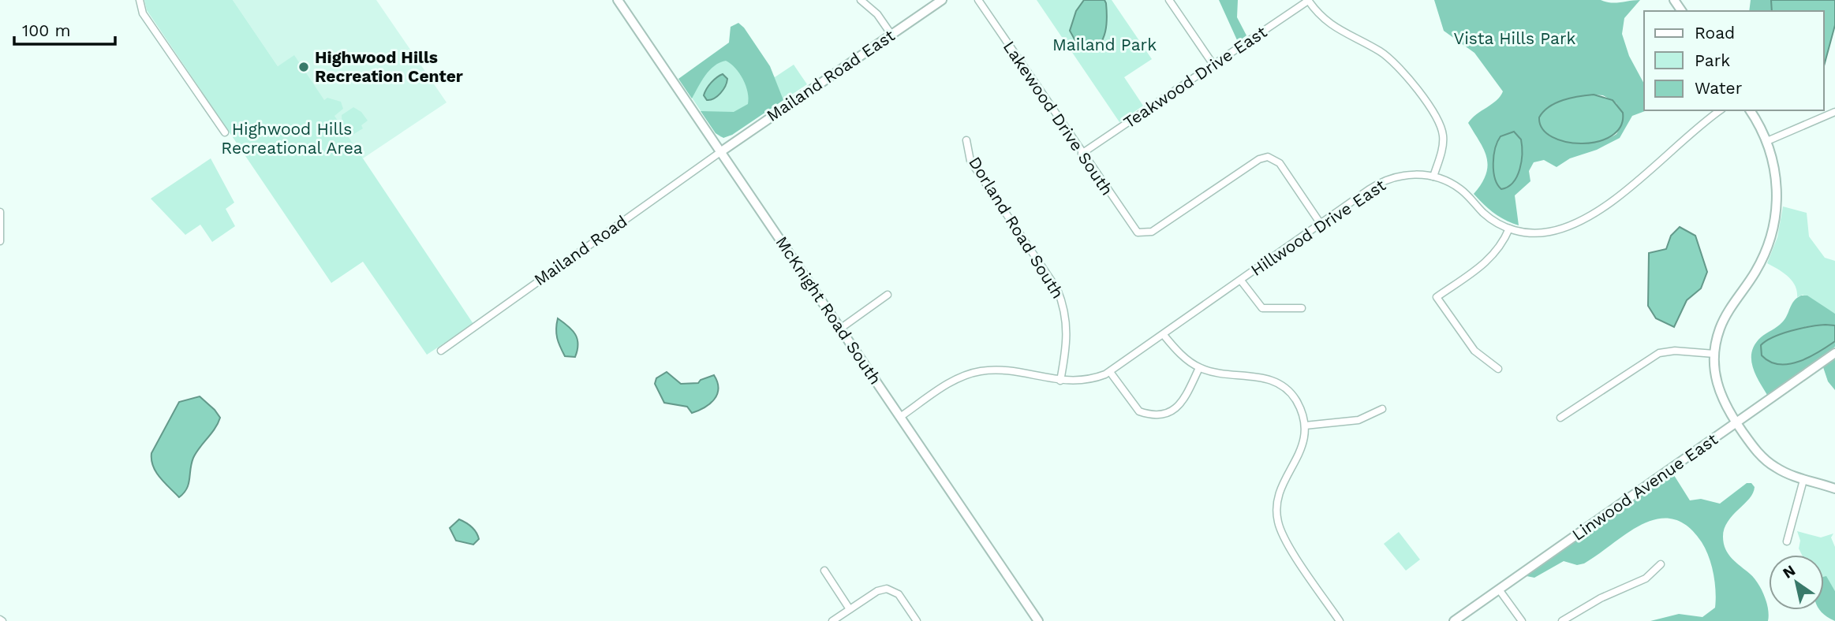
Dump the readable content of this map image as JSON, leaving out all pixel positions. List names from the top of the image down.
{
  "streets": {
    "street": [
      "Mailand Road East",
      "Teakwood Drive East",
      "Lakewood Drive South",
      "Dorland Road South",
      "Hillwood Drive East",
      "Mailand Road",
      "McKnight Road South",
      "Linwood Avenue East"
    ]
  },
  "crossings": [
    ["Mailand Road East", "Mailand Road"],
    ["Mailand Road East", "McKnight Road South"],
    ["Teakwood Drive East", "Lakewood Drive South"],
    ["Lakewood Drive South", "Hillwood Drive East"],
    ["Dorland Road South", "Hillwood Drive East"],
    ["Hillwood Drive East", "McKnight Road South"],
    ["Mailand Road", "McKnight Road South"]
  ],
  "parks": ["Vista Hills Park", "Mailand Park", "Highwood Hills Recreational Area"],
  "places": ["Highwood Hills Recreation Center"],
  "legend": ["Road", "Park", "Water"],
  "scale_bar": "100 m",
  "north": "top left"
}
